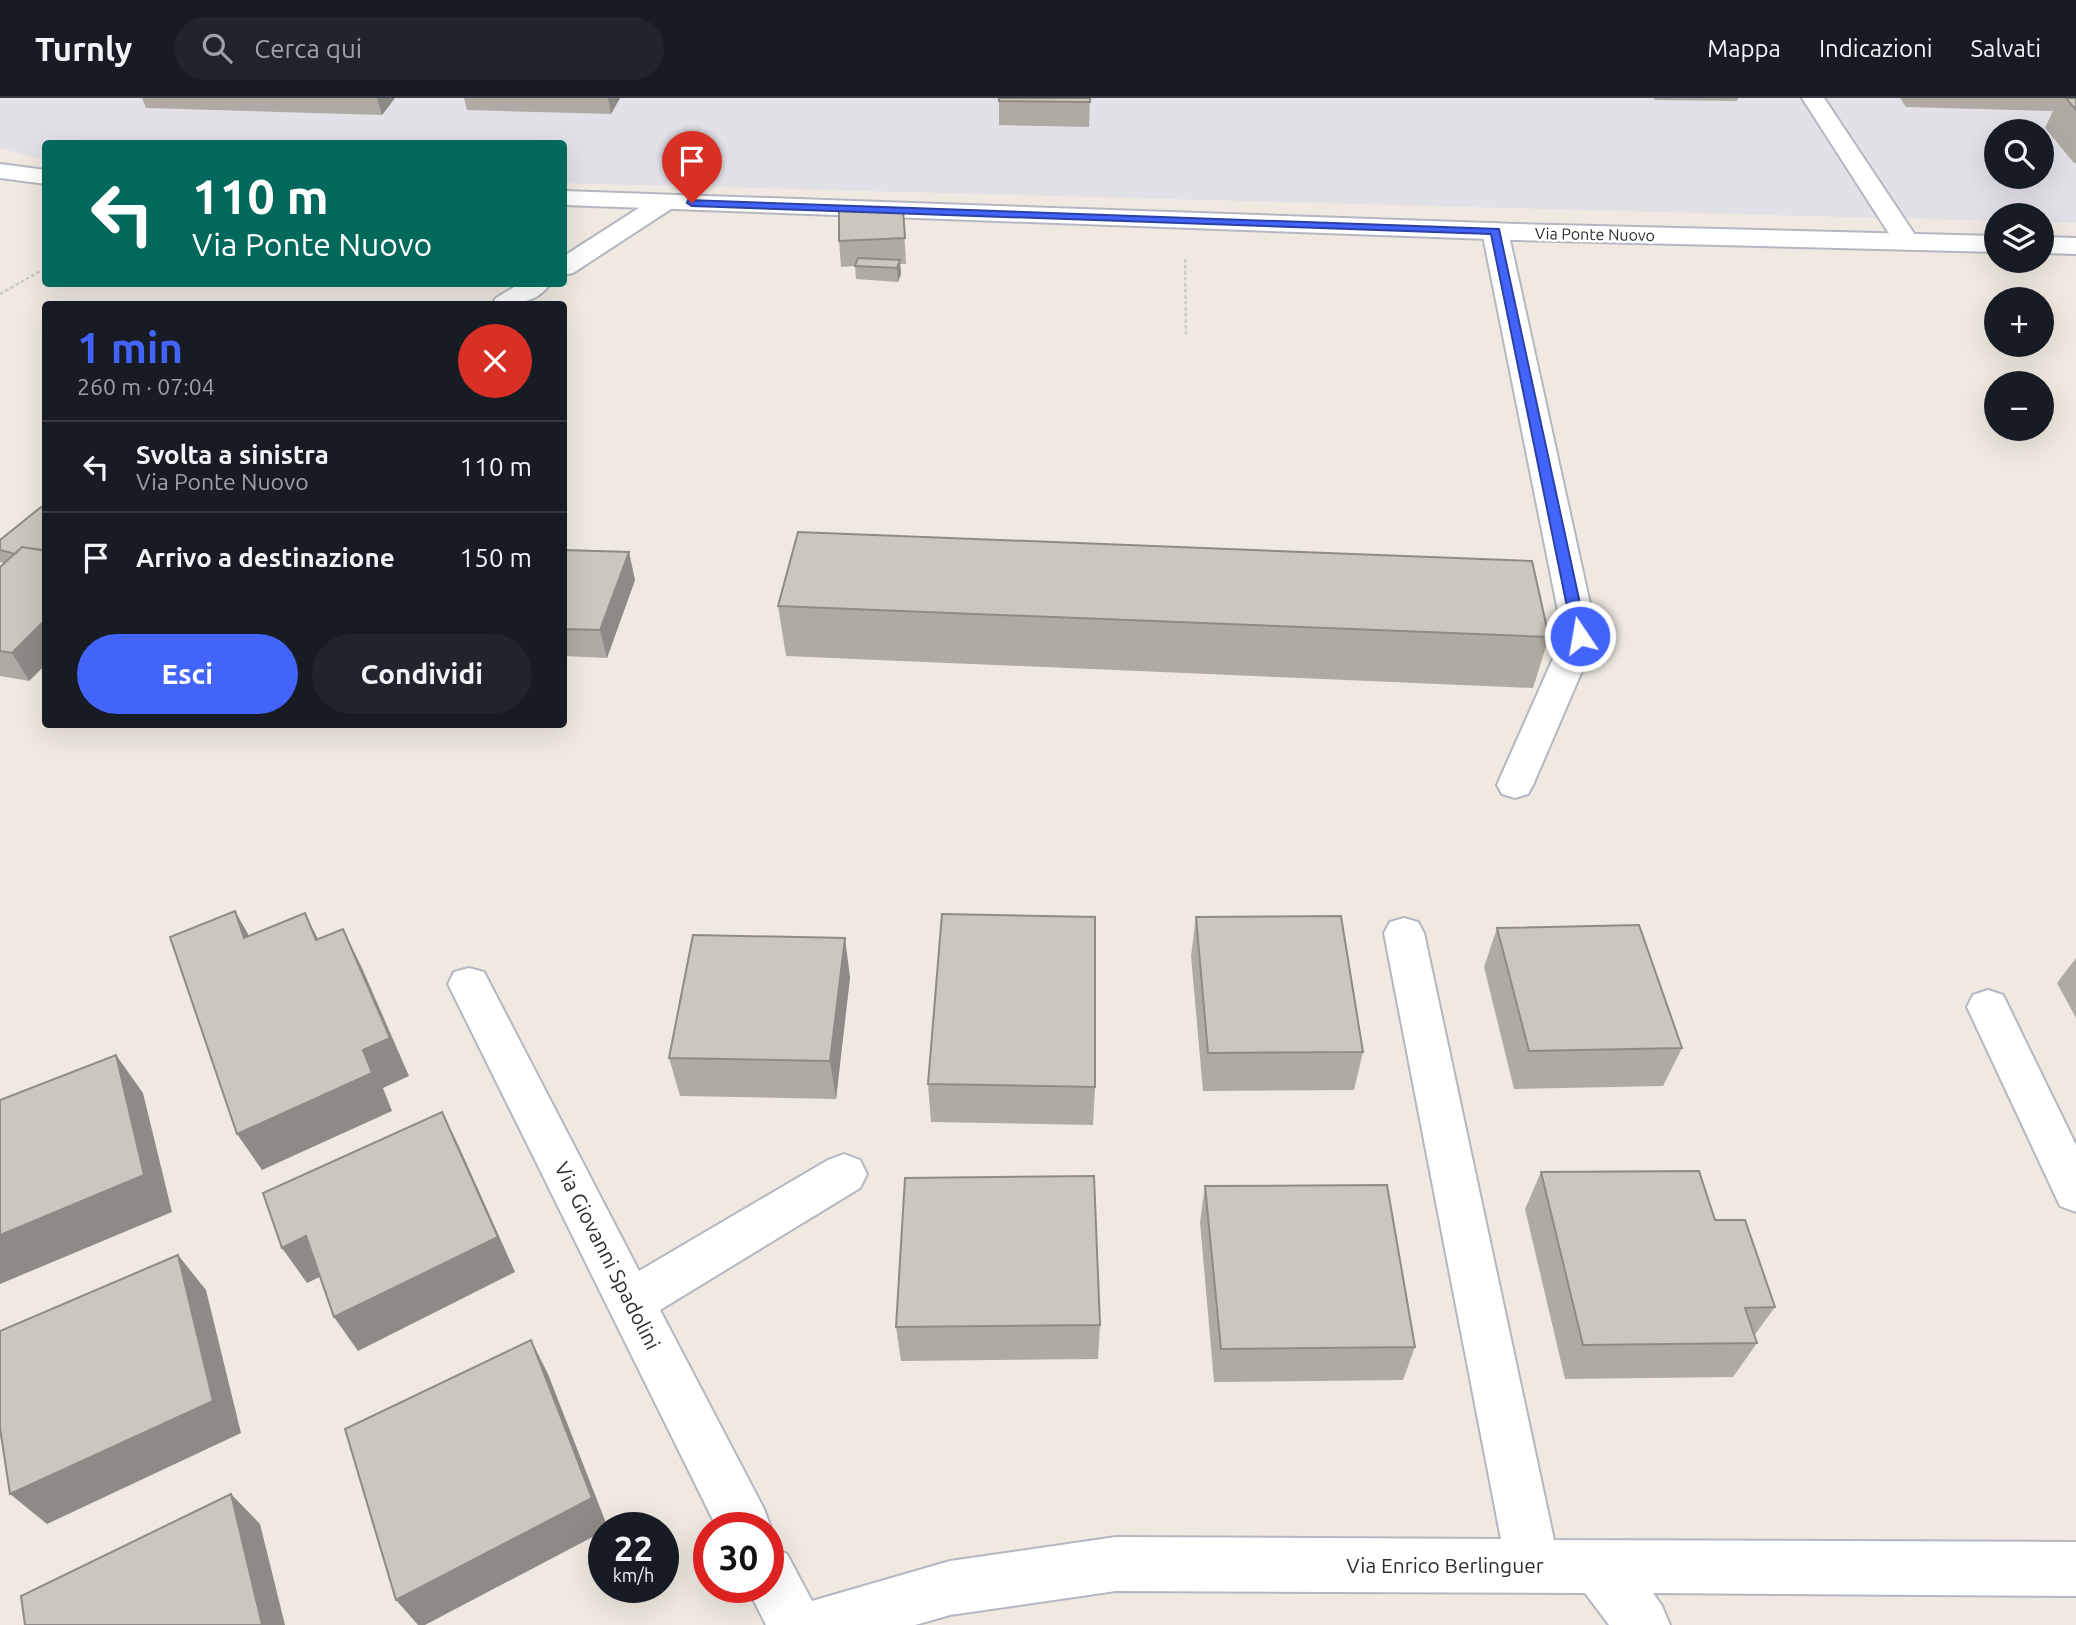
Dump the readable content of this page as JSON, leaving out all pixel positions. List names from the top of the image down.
{
  "streets": {
    "street": ["Via Ponte Nuovo", "Via Giovanni Spadolini", "Via Enrico Berlinguer"]
  },
  "page": {
    "header": "Turnly",
    "search": "Cerca qui",
    "nav": ["Mappa", "Indicazioni", "Salvati"],
    "map_buttons": ["+", "−"],
    "turn": ["110 m", "Via Ponte Nuovo"],
    "heading": ["1 min", "260 m · 07:04"],
    "list": [
      {
        "name": "Svolta a sinistra",
        "note": "Via Ponte Nuovo",
        "value": "110 m"
      },
      {
        "name": "Arrivo a destinazione",
        "value": "150 m"
      }
    ],
    "buttons": ["Esci", "Condividi"],
    "speed": "22 km/h",
    "limit": "30"
  }
}
